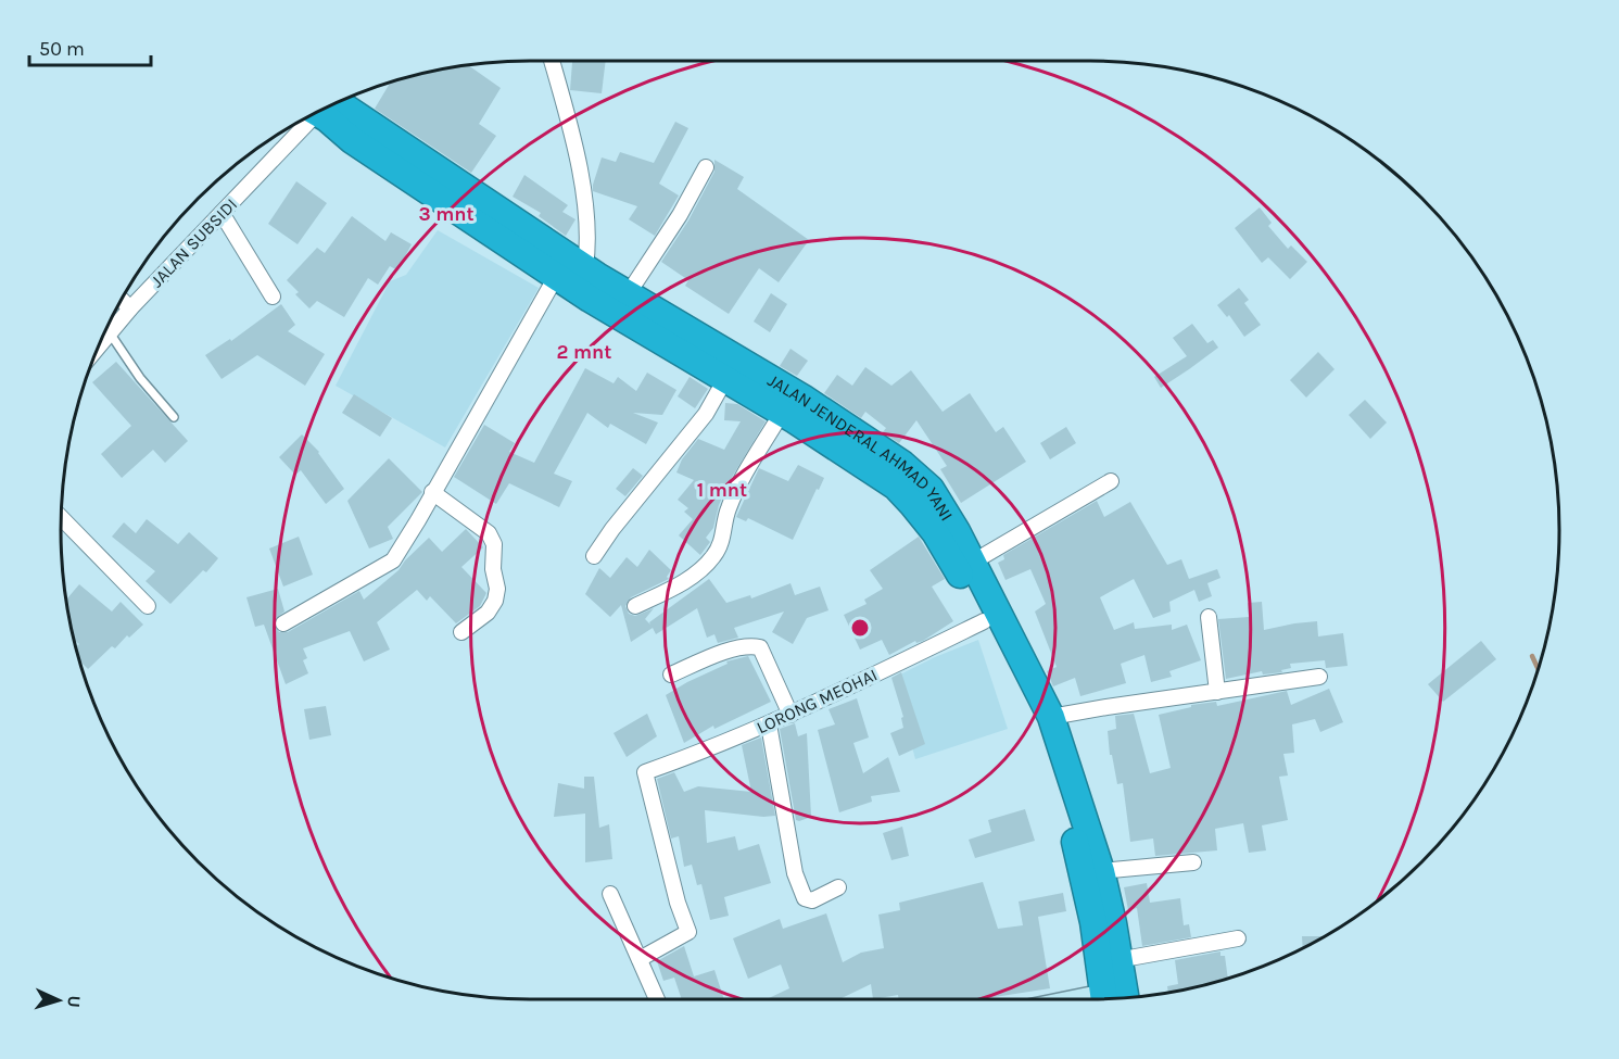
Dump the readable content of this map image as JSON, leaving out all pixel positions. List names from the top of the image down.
{
  "streets": {
    "highway": ["JALAN JENDERAL AHMAD YANI"],
    "street": ["JALAN SUBSIDI", "LORONG MEOHAI"]
  },
  "crossings": [
    ["JALAN JENDERAL AHMAD YANI", "LORONG MEOHAI"]
  ],
  "scale_bar": "50 m",
  "north": "right",
  "rings": ["3 mnt", "2 mnt", "1 mnt"]
}
